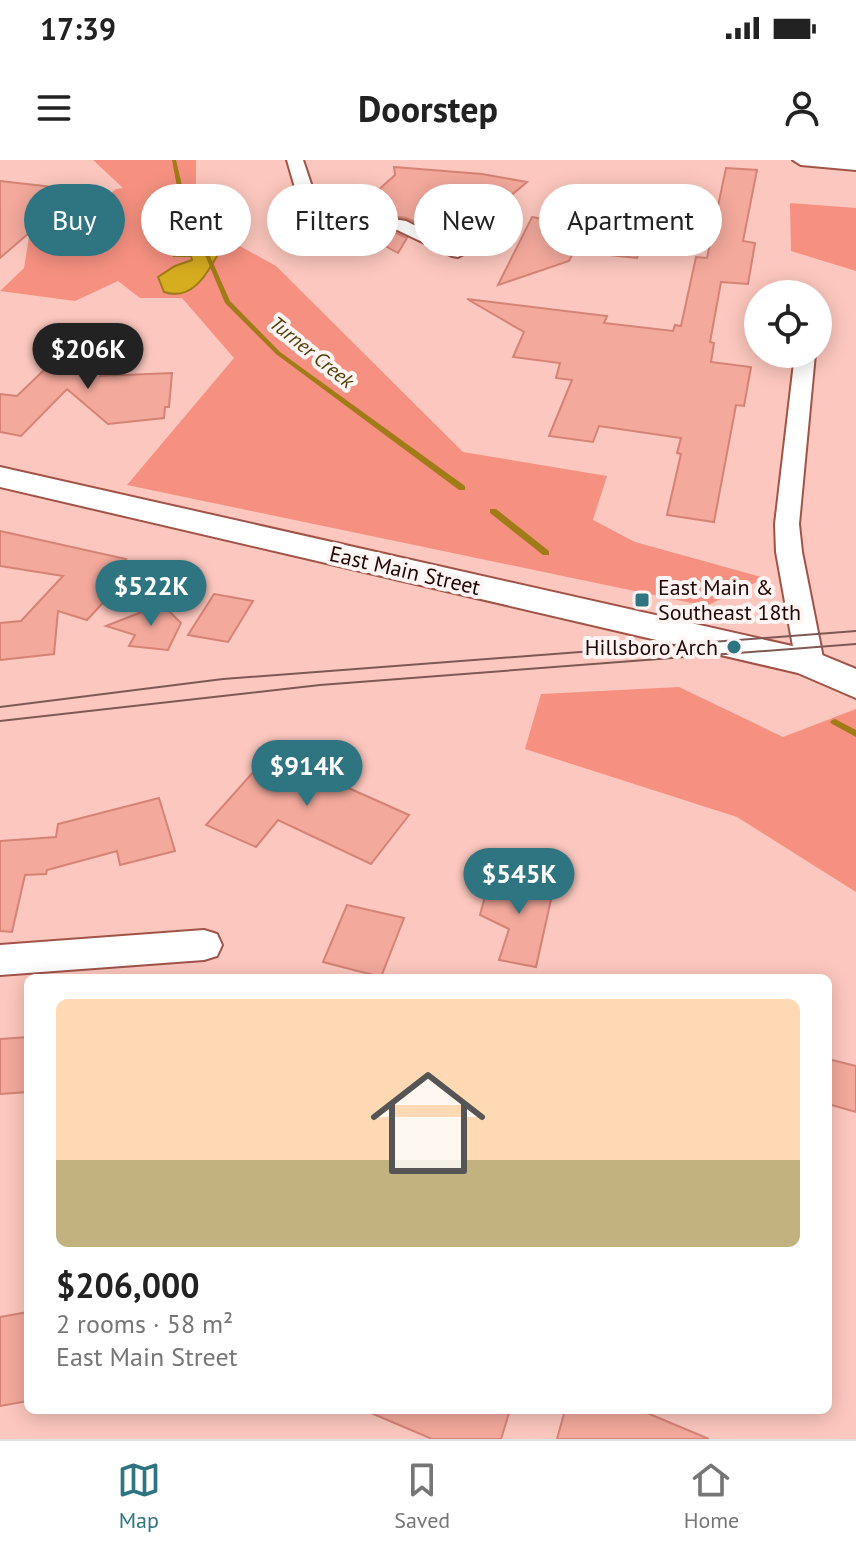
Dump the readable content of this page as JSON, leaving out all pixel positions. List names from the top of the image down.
{
  "streets": {
    "main road": ["East Main Street"]
  },
  "water": ["Turner Creek"],
  "places": {
    "transit": ["East Main & Southeast 18th"],
    "other": ["Hillsboro Arch"]
  },
  "page": {
    "status": "17:39",
    "header": "Doorstep",
    "chip": [
      "Buy",
      "Rent",
      "Filters",
      "New",
      "Apartment"
    ],
    "price": [
      "$206K",
      "$522K",
      "$914K",
      "$545K"
    ],
    "list": [
      {
        "name": "$206,000",
        "note": "2 rooms · 58 m² · East Main Street"
      }
    ],
    "tabs": ["Map", "Saved", "Home"]
  }
}
